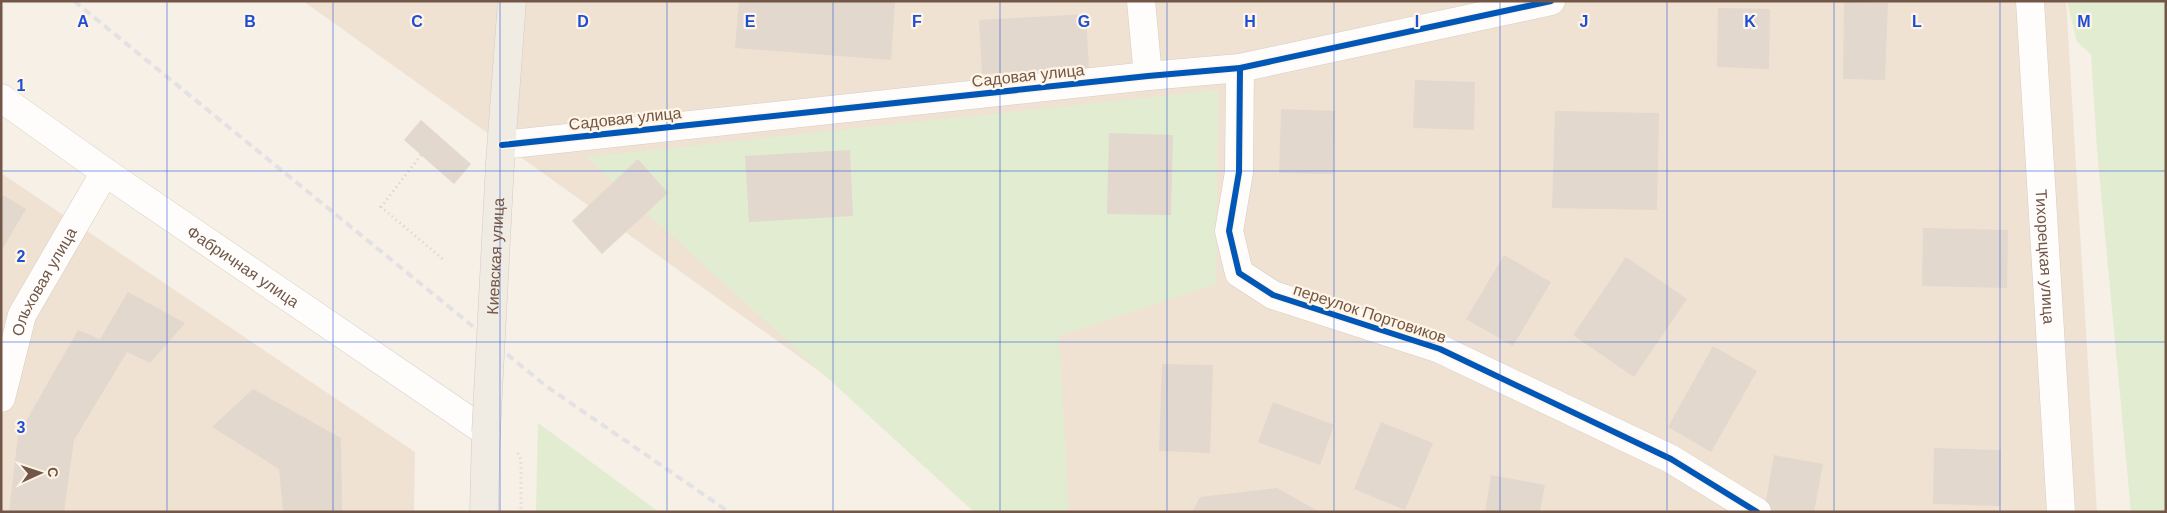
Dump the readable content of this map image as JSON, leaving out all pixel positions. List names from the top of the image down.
{
  "streets": {
    "main road": ["Киевская улица"],
    "street": [
      "Садовая улица",
      "Тихорецкая улица",
      "Фабричная улица",
      "Ольховая улица",
      "переулок Портовиков"
    ]
  },
  "crossings": [
    ["Садовая улица", "Киевская улица"],
    ["Садовая улица", "переулок Портовиков"],
    ["Киевская улица", "Фабричная улица"],
    ["Фабричная улица", "Ольховая улица"]
  ],
  "north": "right",
  "grid": {
    "columns": [
      "A",
      "B",
      "C",
      "D",
      "E",
      "F",
      "G",
      "H",
      "I",
      "J",
      "K",
      "L",
      "M"
    ],
    "rows": ["1", "2", "3"]
  }
}
